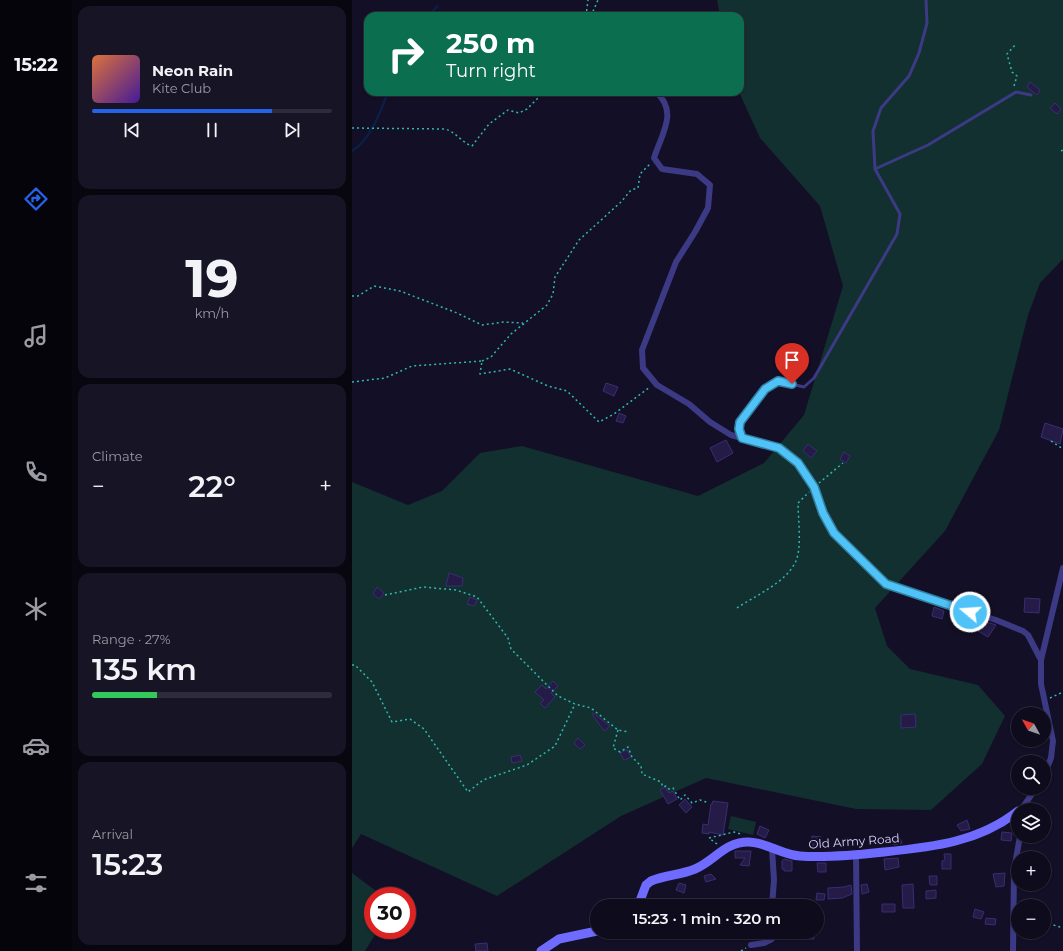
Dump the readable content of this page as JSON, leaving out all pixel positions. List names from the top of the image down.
{
  "streets": {
    "street": ["Old Army Road"]
  },
  "north": "top left",
  "page": {
    "tabs": "15:22",
    "turn": ["250 m", "Turn right"],
    "song": ["Neon Rain", "Kite Club"],
    "tile": [
      ["19", "km/h"],
      "Climate",
      ["Range · 27%", "135 km"],
      ["Arrival", "15:23"]
    ],
    "heat": ["−", "22°", "+"],
    "map_buttons": ["+", "−"],
    "limit": "30",
    "trip": "15:23 · 1 min · 320 m"
  }
}
